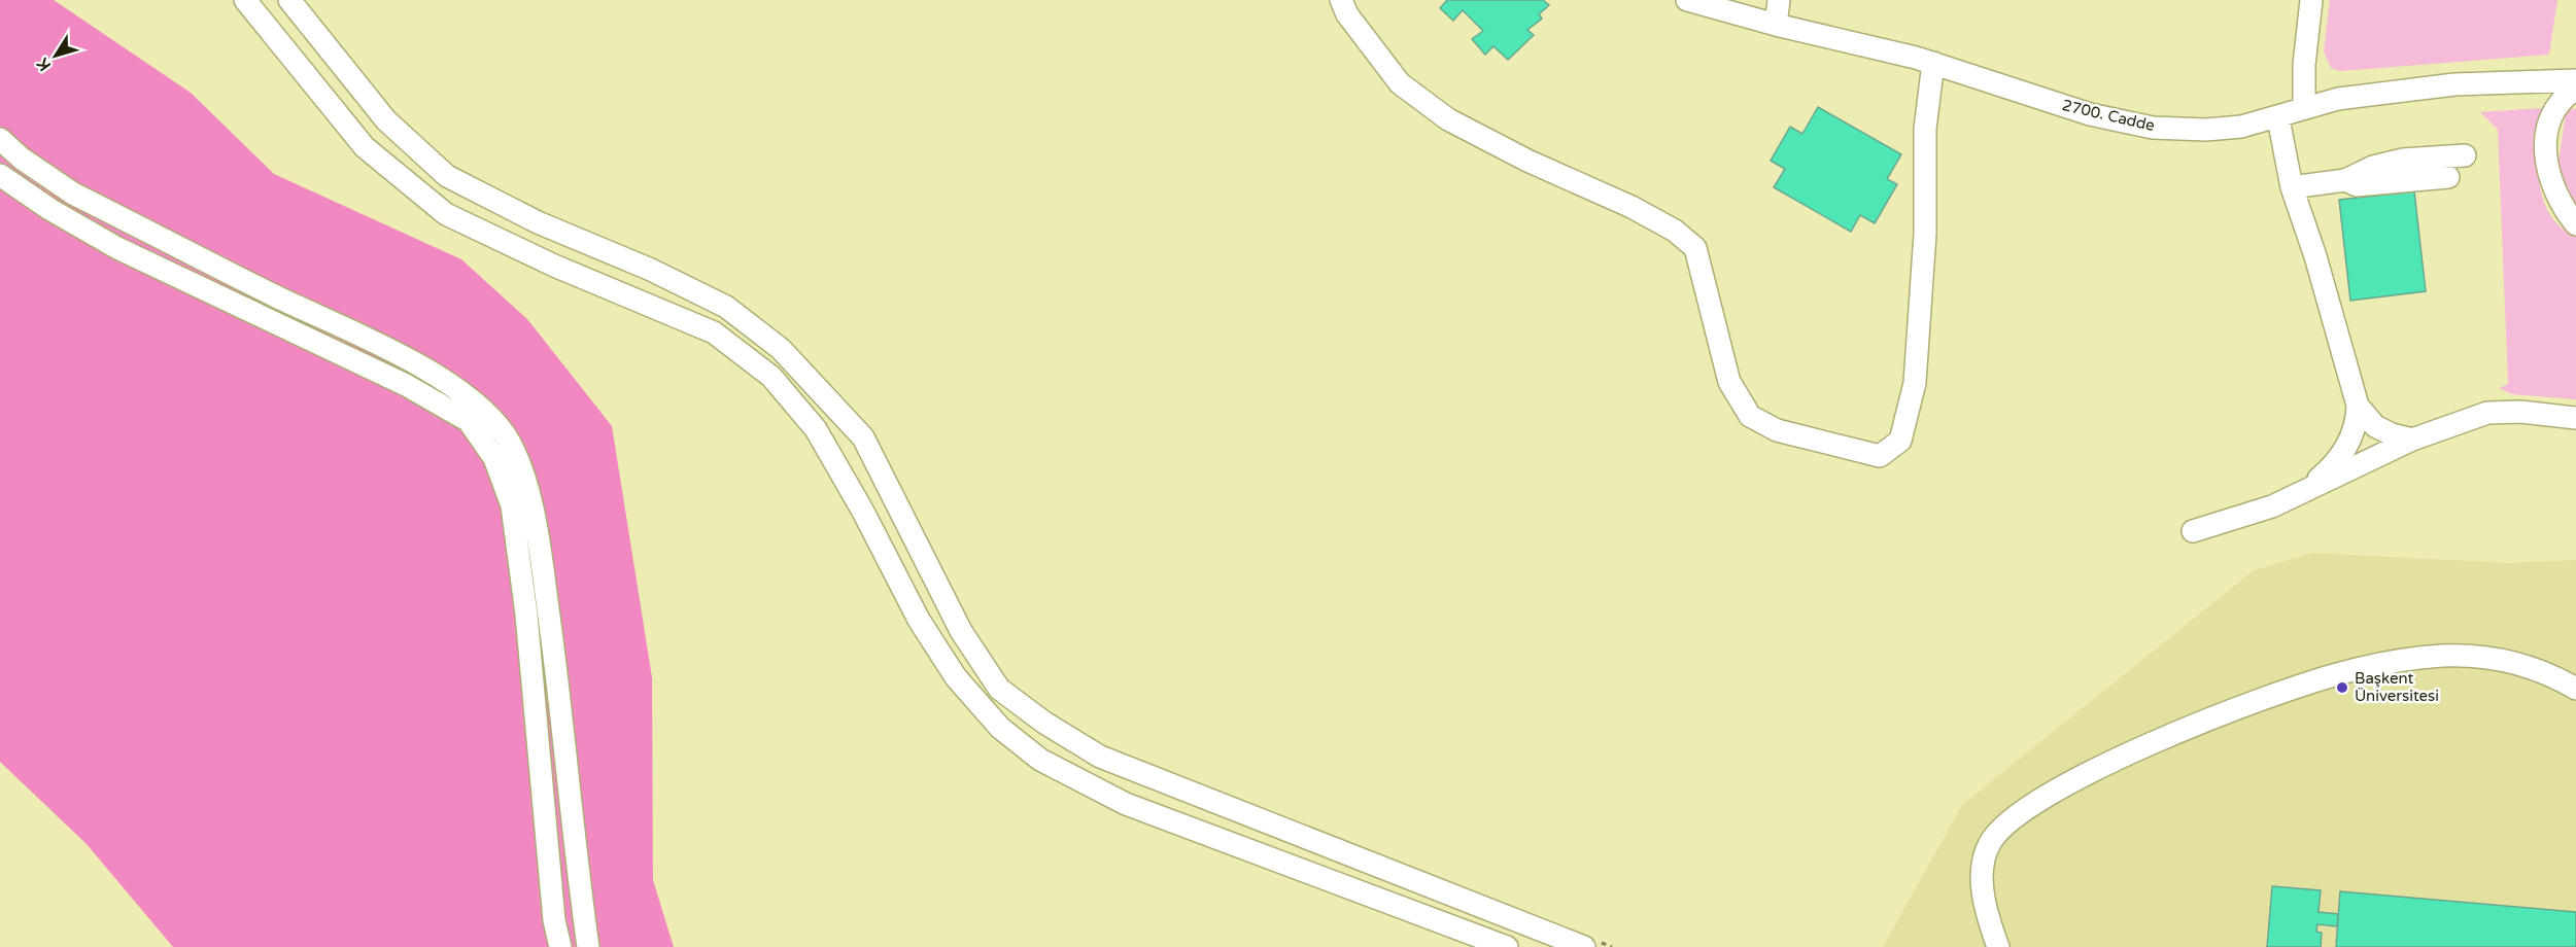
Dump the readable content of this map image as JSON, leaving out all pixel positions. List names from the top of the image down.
{
  "streets": {
    "street": ["2700. Cadde"]
  },
  "places": ["Başkent Üniversitesi"],
  "north": "bottom left"
}
